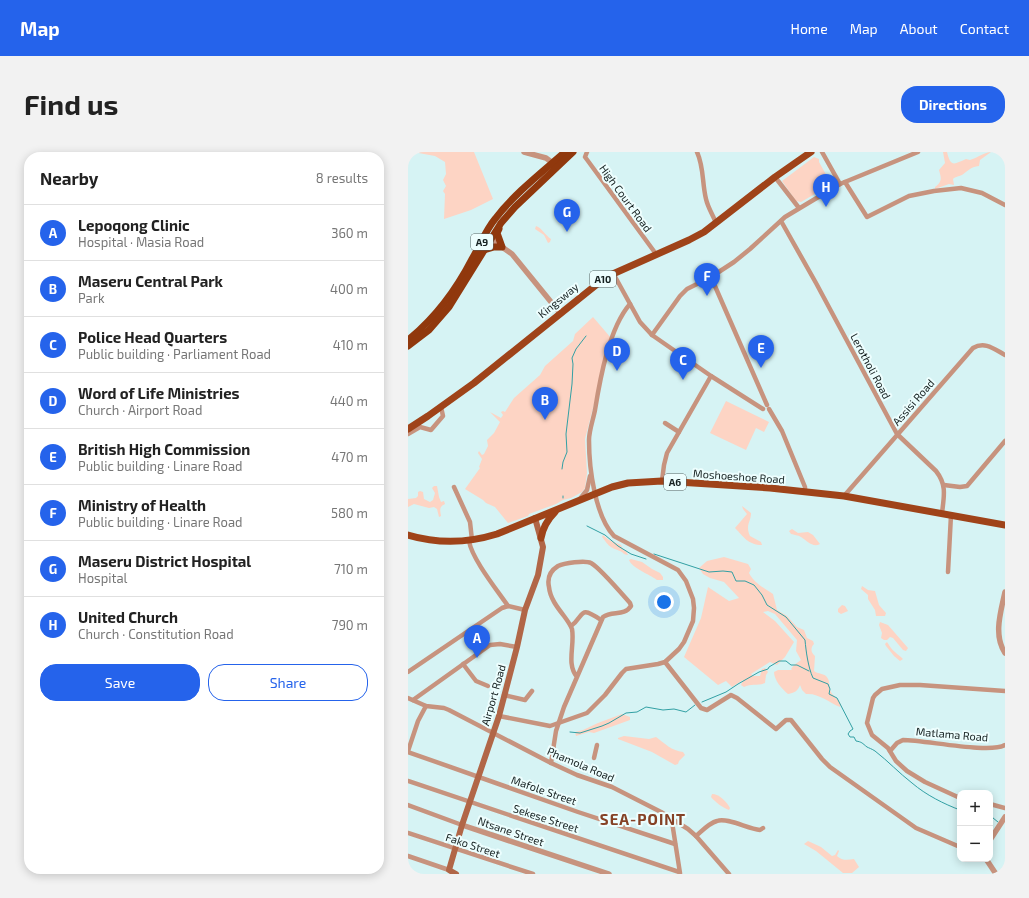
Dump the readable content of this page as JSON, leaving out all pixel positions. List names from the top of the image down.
{
  "streets": {
    "highway": ["A9"],
    "main road": [
      "A10",
      "Kingsway",
      "Moshoeshoe Road",
      "A6",
      "Airport Road"
    ],
    "street": [
      "High Court Road",
      "Lerotholi Road",
      "Assisi Road",
      "Matlama Road",
      "Phamola Road",
      "Mafole Street",
      "Sekese Street",
      "Ntsane Street",
      "Fako Street"
    ]
  },
  "crossings": [
    ["High Court Road", "Kingsway"],
    ["Lerotholi Road", "Assisi Road"],
    ["Assisi Road", "Moshoeshoe Road"],
    ["Moshoeshoe Road", "Airport Road"],
    ["Airport Road", "Phamola Road"],
    ["Airport Road", "Mafole Street"],
    ["Airport Road", "Sekese Street"],
    ["Airport Road", "Ntsane Street"],
    ["Airport Road", "Fako Street"]
  ],
  "districts": ["SEA-POINT"],
  "page": {
    "header": "Map",
    "nav": [
      "Home",
      "Map",
      "About",
      "Contact"
    ],
    "buttons": [
      "Directions",
      ["Save", "Share"]
    ],
    "title": "Find us",
    "heading": ["Nearby", "8 results"],
    "pins": [
      "H",
      "G",
      "F",
      "E",
      "D",
      "C",
      "B",
      "A"
    ],
    "list": [
      {
        "mark": "A",
        "name": "Lepoqong Clinic",
        "note": "Hospital · Masia Road",
        "value": "360 m"
      },
      {
        "mark": "B",
        "name": "Maseru Central Park",
        "note": "Park",
        "value": "400 m"
      },
      {
        "mark": "C",
        "name": "Police Head Quarters",
        "note": "Public building · Parliament Road",
        "value": "410 m"
      },
      {
        "mark": "D",
        "name": "Word of Life Ministries",
        "note": "Church · Airport Road",
        "value": "440 m"
      },
      {
        "mark": "E",
        "name": "British High Commission",
        "note": "Public building · Linare Road",
        "value": "470 m"
      },
      {
        "mark": "F",
        "name": "Ministry of Health",
        "note": "Public building · Linare Road",
        "value": "580 m"
      },
      {
        "mark": "G",
        "name": "Maseru District Hospital",
        "note": "Hospital",
        "value": "710 m"
      },
      {
        "mark": "H",
        "name": "United Church",
        "note": "Church · Constitution Road",
        "value": "790 m"
      }
    ],
    "map_buttons": ["+", "−"]
  }
}
